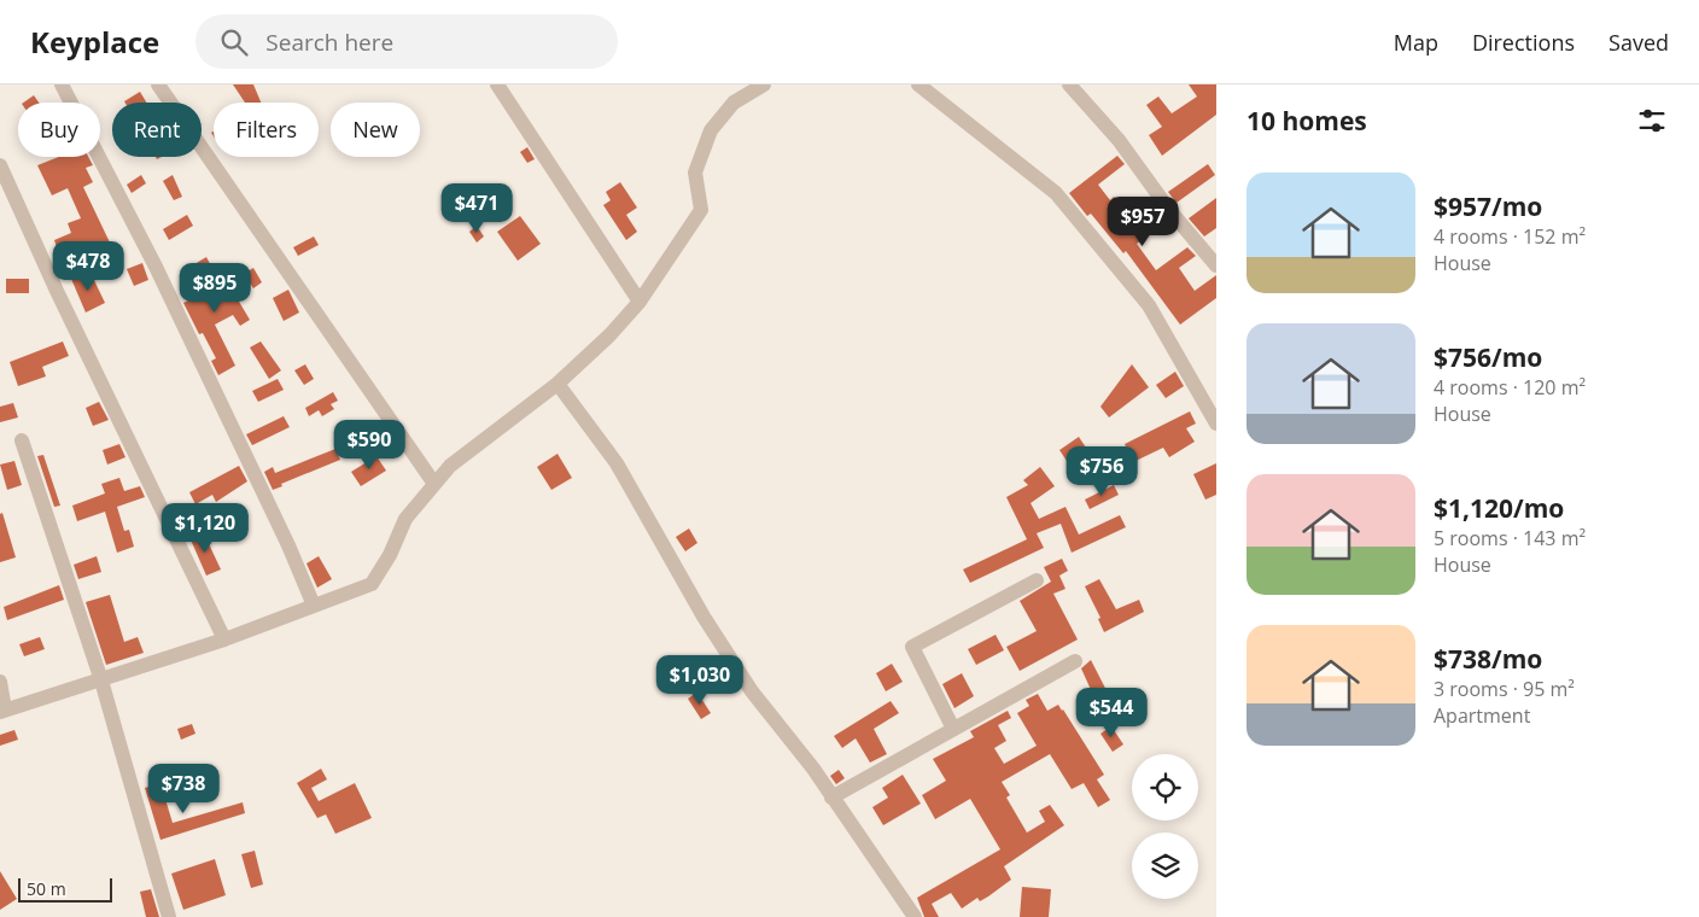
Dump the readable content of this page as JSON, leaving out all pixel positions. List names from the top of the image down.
{
  "scale_bar": "50 m",
  "page": {
    "header": "Keyplace",
    "search": "Search here",
    "nav": ["Map", "Directions", "Saved"],
    "heading": "10 homes",
    "chip": [
      "Buy",
      "Rent",
      "Filters",
      "New"
    ],
    "list": [
      {
        "name": "$957/mo",
        "note": "4 rooms · 152 m² · House"
      },
      {
        "name": "$756/mo",
        "note": "4 rooms · 120 m² · House"
      },
      {
        "name": "$1,120/mo",
        "note": "5 rooms · 143 m² · House"
      },
      {
        "name": "$738/mo",
        "note": "3 rooms · 95 m² · Apartment"
      }
    ],
    "price": [
      "$471",
      "$957",
      "$478",
      "$895",
      "$590",
      "$756",
      "$1,120",
      "$1,030",
      "$544",
      "$738"
    ],
    "scale": "50 m"
  }
}
